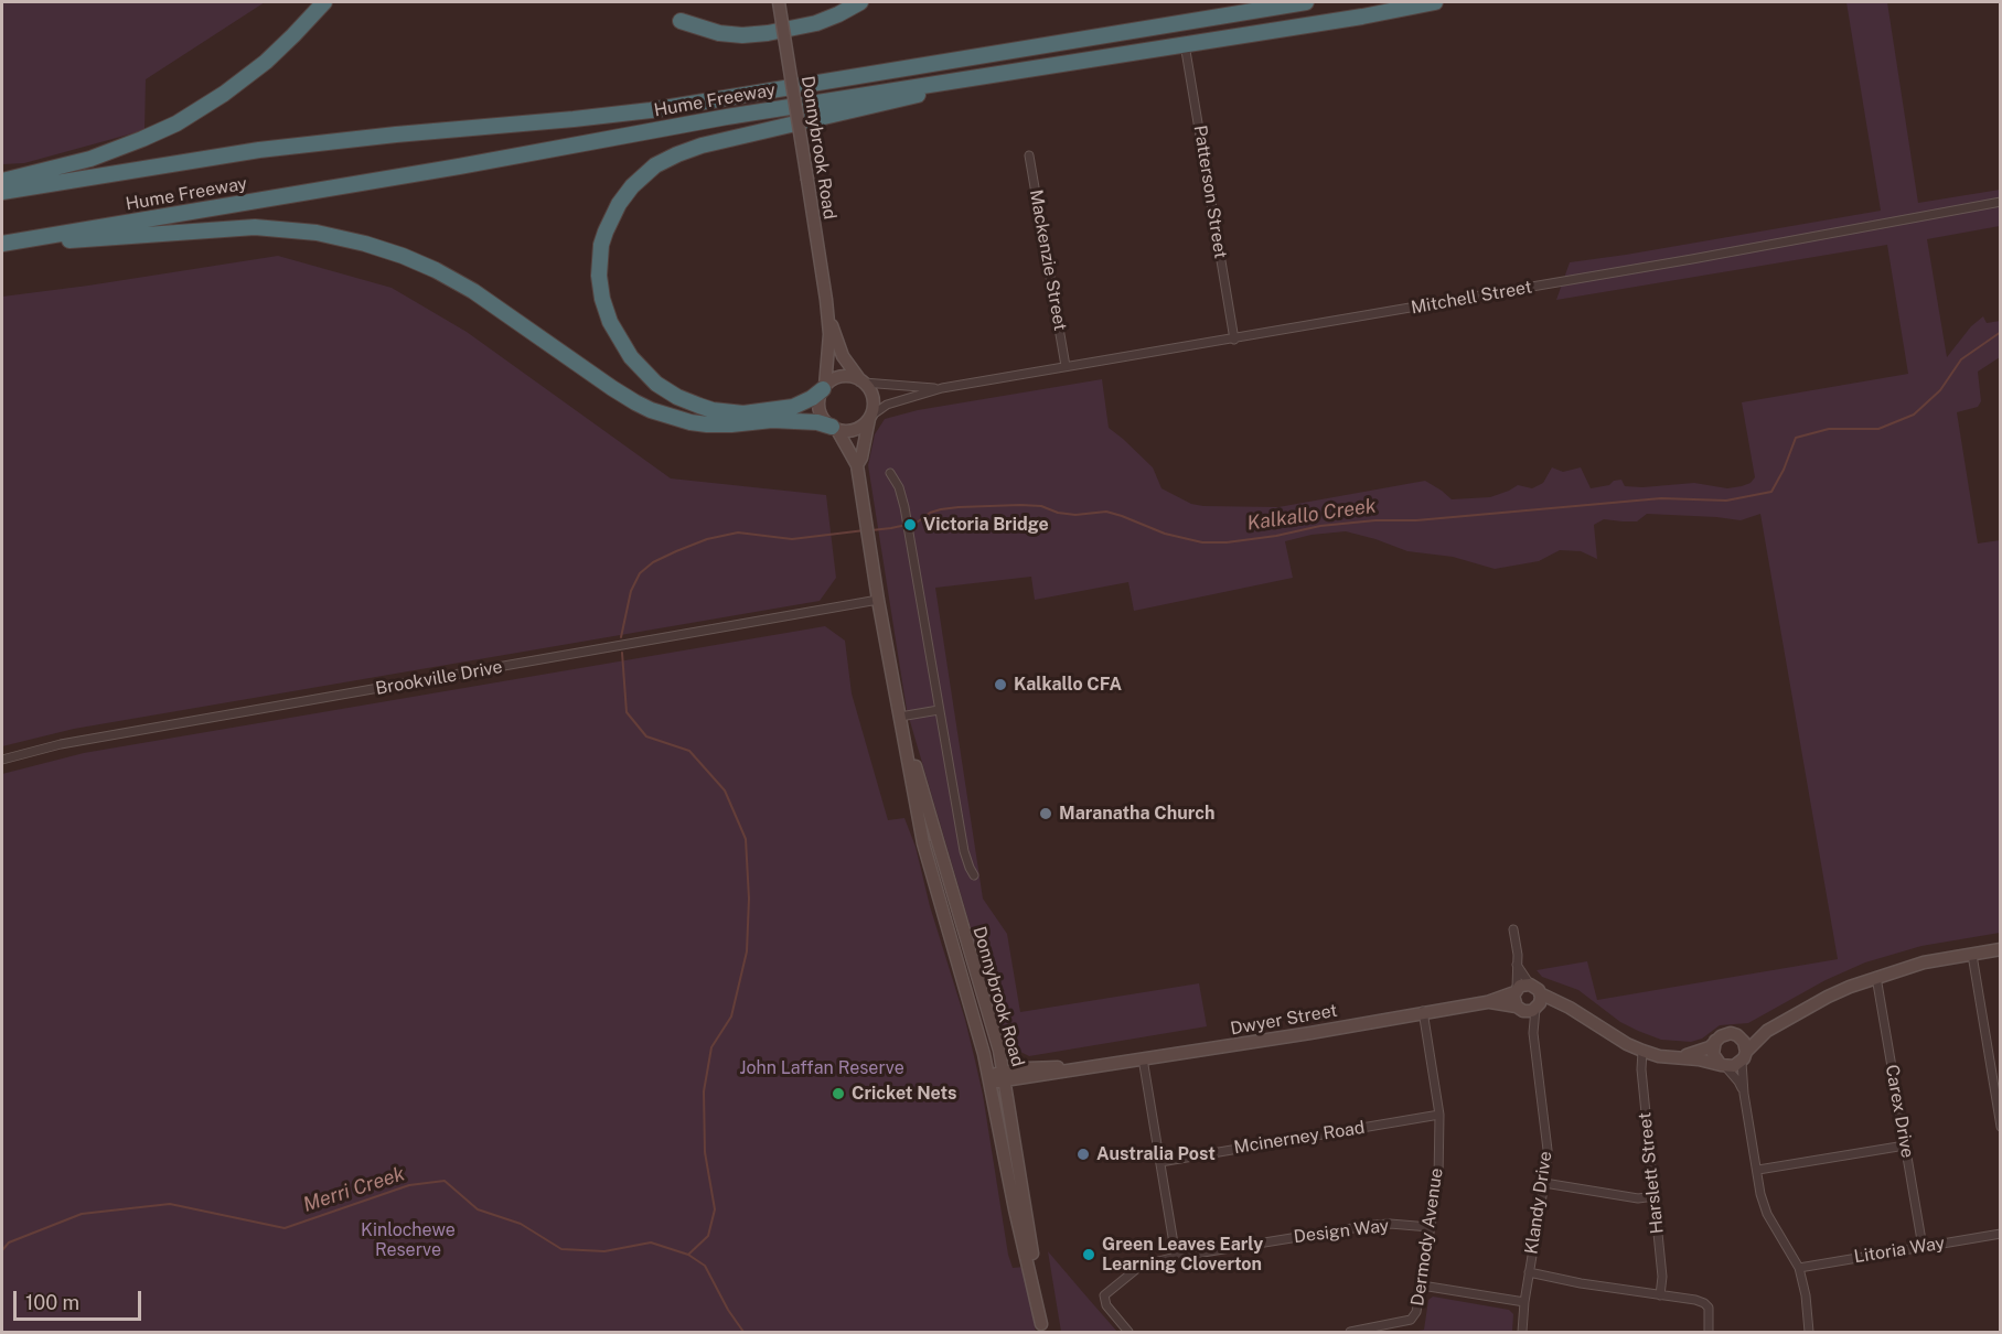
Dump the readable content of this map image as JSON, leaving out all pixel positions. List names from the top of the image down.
{
  "streets": {
    "highway": ["Hume Freeway"],
    "main road": ["Donnybrook Road", "Dwyer Street"],
    "street": [
      "Patterson Street",
      "Mackenzie Street",
      "Mitchell Street",
      "Brookville Drive",
      "Carex Drive",
      "Mcinerney Road",
      "Harslett Street",
      "Klandy Drive",
      "Design Way",
      "Dermody Avenue",
      "Litoria Way"
    ]
  },
  "crossings": [
    ["Hume Freeway", "Patterson Street"],
    ["Donnybrook Road", "Mitchell Street"],
    ["Donnybrook Road", "Brookville Drive"],
    ["Donnybrook Road", "Dwyer Street"],
    ["Patterson Street", "Mitchell Street"],
    ["Mackenzie Street", "Mitchell Street"],
    ["Dwyer Street", "Klandy Drive"],
    ["Dwyer Street", "Dermody Avenue"],
    ["Carex Drive", "Litoria Way"],
    ["Mcinerney Road", "Dermody Avenue"],
    ["Design Way", "Dermody Avenue"]
  ],
  "water": ["Kalkallo Creek", "Merri Creek"],
  "parks": ["John Laffan Reserve", "Kinlochewe Reserve"],
  "places": [
    "Victoria Bridge",
    "Kalkallo CFA",
    "Maranatha Church",
    "Cricket Nets",
    "Australia Post",
    "Green Leaves Early Learning Cloverton"
  ],
  "scale_bar": "100 m"
}
